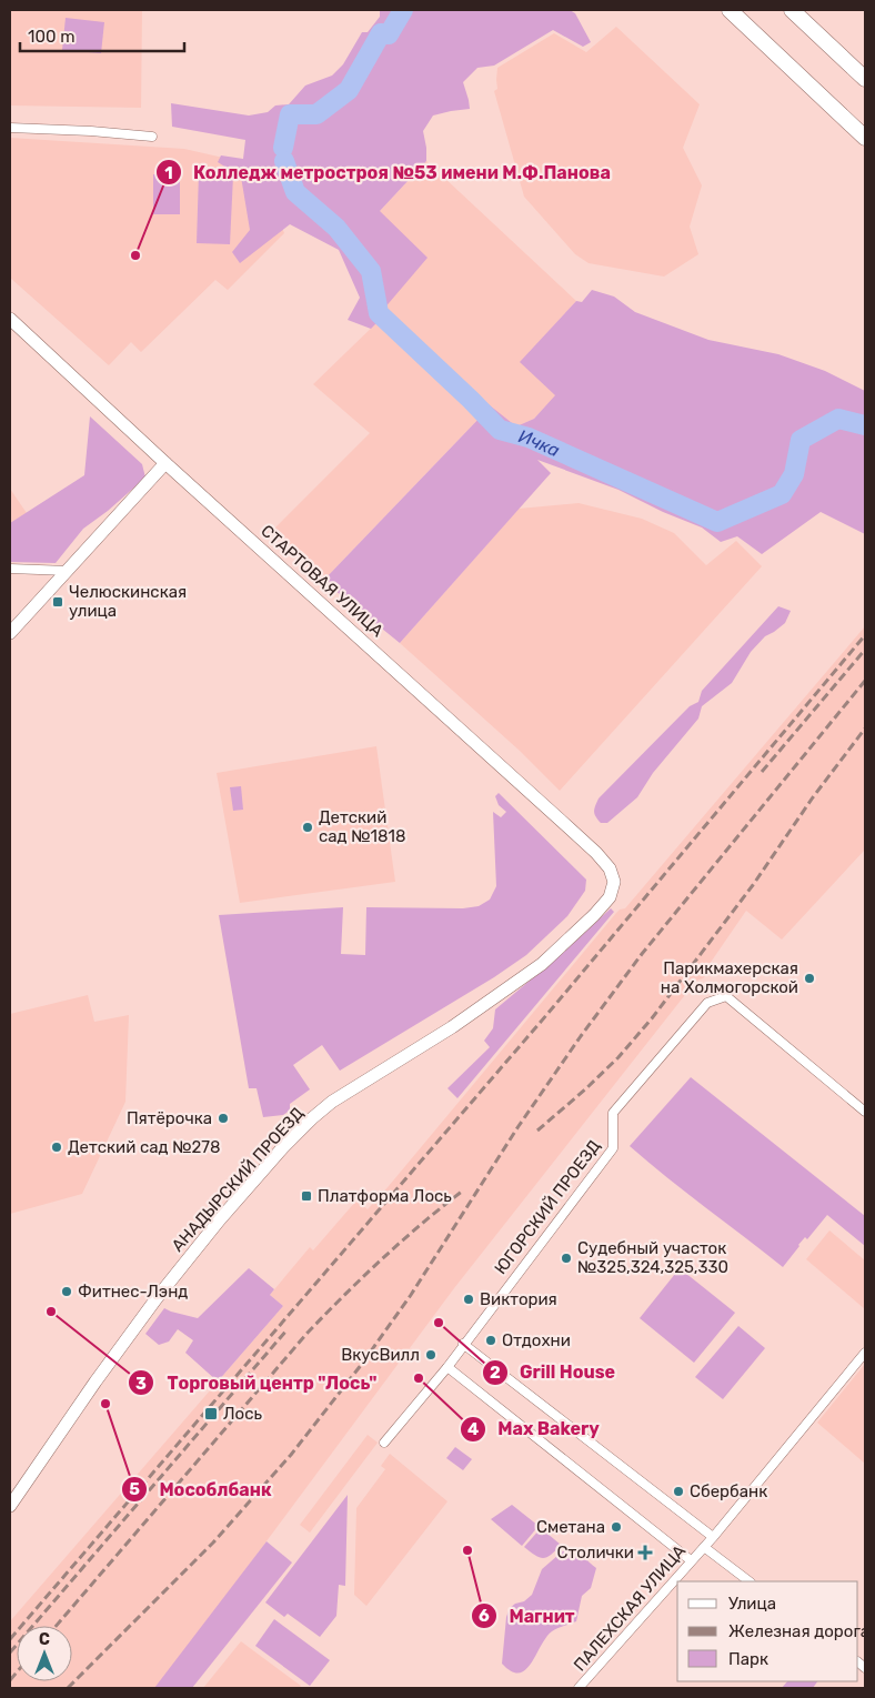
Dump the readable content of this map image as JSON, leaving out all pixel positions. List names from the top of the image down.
{
  "streets": {
    "street": [
      "СТАРТОВАЯ УЛИЦА",
      "АНАДЫРСКИЙ ПРОЕЗД",
      "ЮГОРСКИЙ ПРОЕЗД",
      "ПАЛЕХСКАЯ УЛИЦА"
    ]
  },
  "crossings": [
    ["СТАРТОВАЯ УЛИЦА", "АНАДЫРСКИЙ ПРОЕЗД"]
  ],
  "water": ["Ичка"],
  "places": {
    "other": [
      "Колледж метростроя №53 имени М.Ф.Панова",
      "Детский сад №1818",
      "Парикмахерская на Холмогорской",
      "Пятёрочка",
      "Детский сад №278",
      "Судебный участок №325,324,325,330",
      "Фитнес-Лэнд",
      "Виктория",
      "Торговый центр \"Лось\"",
      "Grill House",
      "Отдохни",
      "ВкусВилл",
      "Max Bakery",
      "Мособлбанк",
      "Сбербанк",
      "Сметана",
      "Магнит"
    ],
    "transit": ["Челюскинская улица", "Платформа Лось", "Лось"],
    "health": ["Столички"]
  },
  "legend": ["Улица", "Железная дорога", "Парк"],
  "scale_bar": "100 m",
  "north": "top"
}
